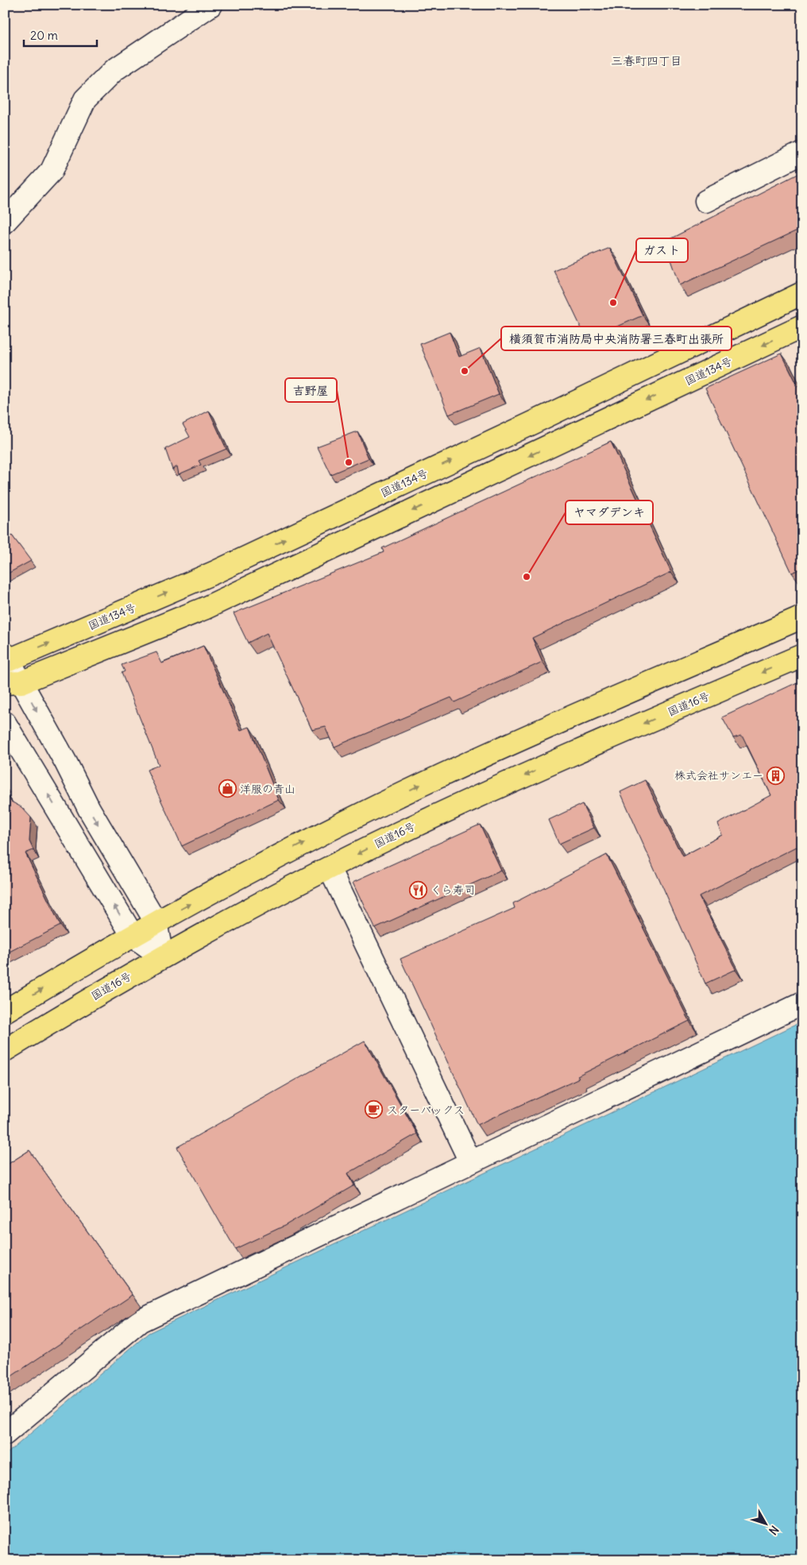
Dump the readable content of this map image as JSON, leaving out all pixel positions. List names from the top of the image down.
{
  "streets": {
    "highway": ["国道134号", "国道16号"]
  },
  "districts": ["三春町四丁目"],
  "places": {
    "other": [
      "ガスト",
      "横須賀市消防局中央消防署三春町出張所",
      "吉野屋",
      "ヤマダデンキ"
    ],
    "building": ["株式会社サンエー"],
    "shop": ["洋服の青山"],
    "restaurant": ["くら寿司"],
    "cafe": ["スターバックス"]
  },
  "scale_bar": "20 m",
  "north": "bottom right"
}
